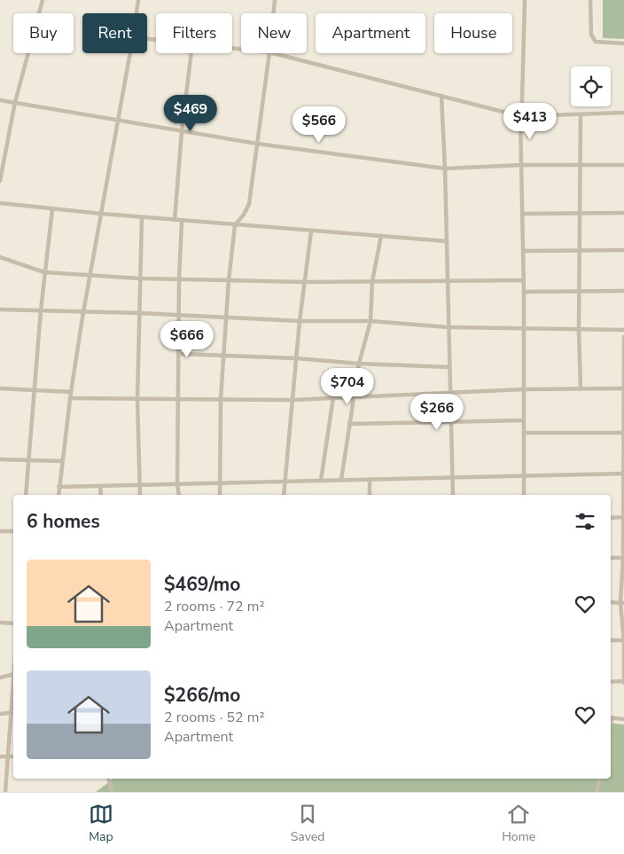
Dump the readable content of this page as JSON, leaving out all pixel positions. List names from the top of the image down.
{
  "page": {
    "chip": [
      "Buy",
      "Rent",
      "Filters",
      "New",
      "Apartment",
      "House"
    ],
    "price": [
      "$469",
      "$413",
      "$566",
      "$666",
      "$704",
      "$266"
    ],
    "heading": "6 homes",
    "list": [
      {
        "name": "$469/mo",
        "note": "2 rooms · 72 m² · Apartment"
      },
      {
        "name": "$266/mo",
        "note": "2 rooms · 52 m² · Apartment"
      }
    ],
    "tabs": ["Map", "Saved", "Home"]
  }
}
